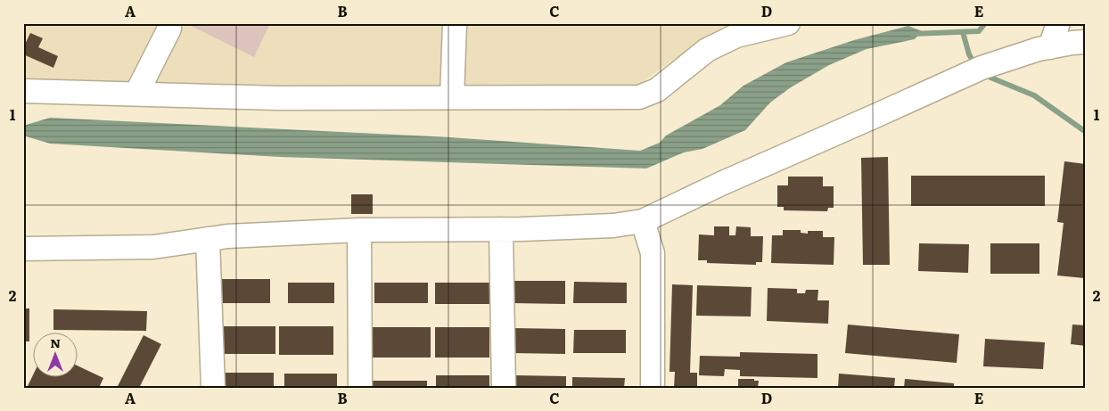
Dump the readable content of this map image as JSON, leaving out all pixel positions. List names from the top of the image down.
{
  "north": "top",
  "grid": {
    "columns": [
      "A",
      "B",
      "C",
      "D",
      "E"
    ],
    "rows": ["1", "2"]
  }
}
